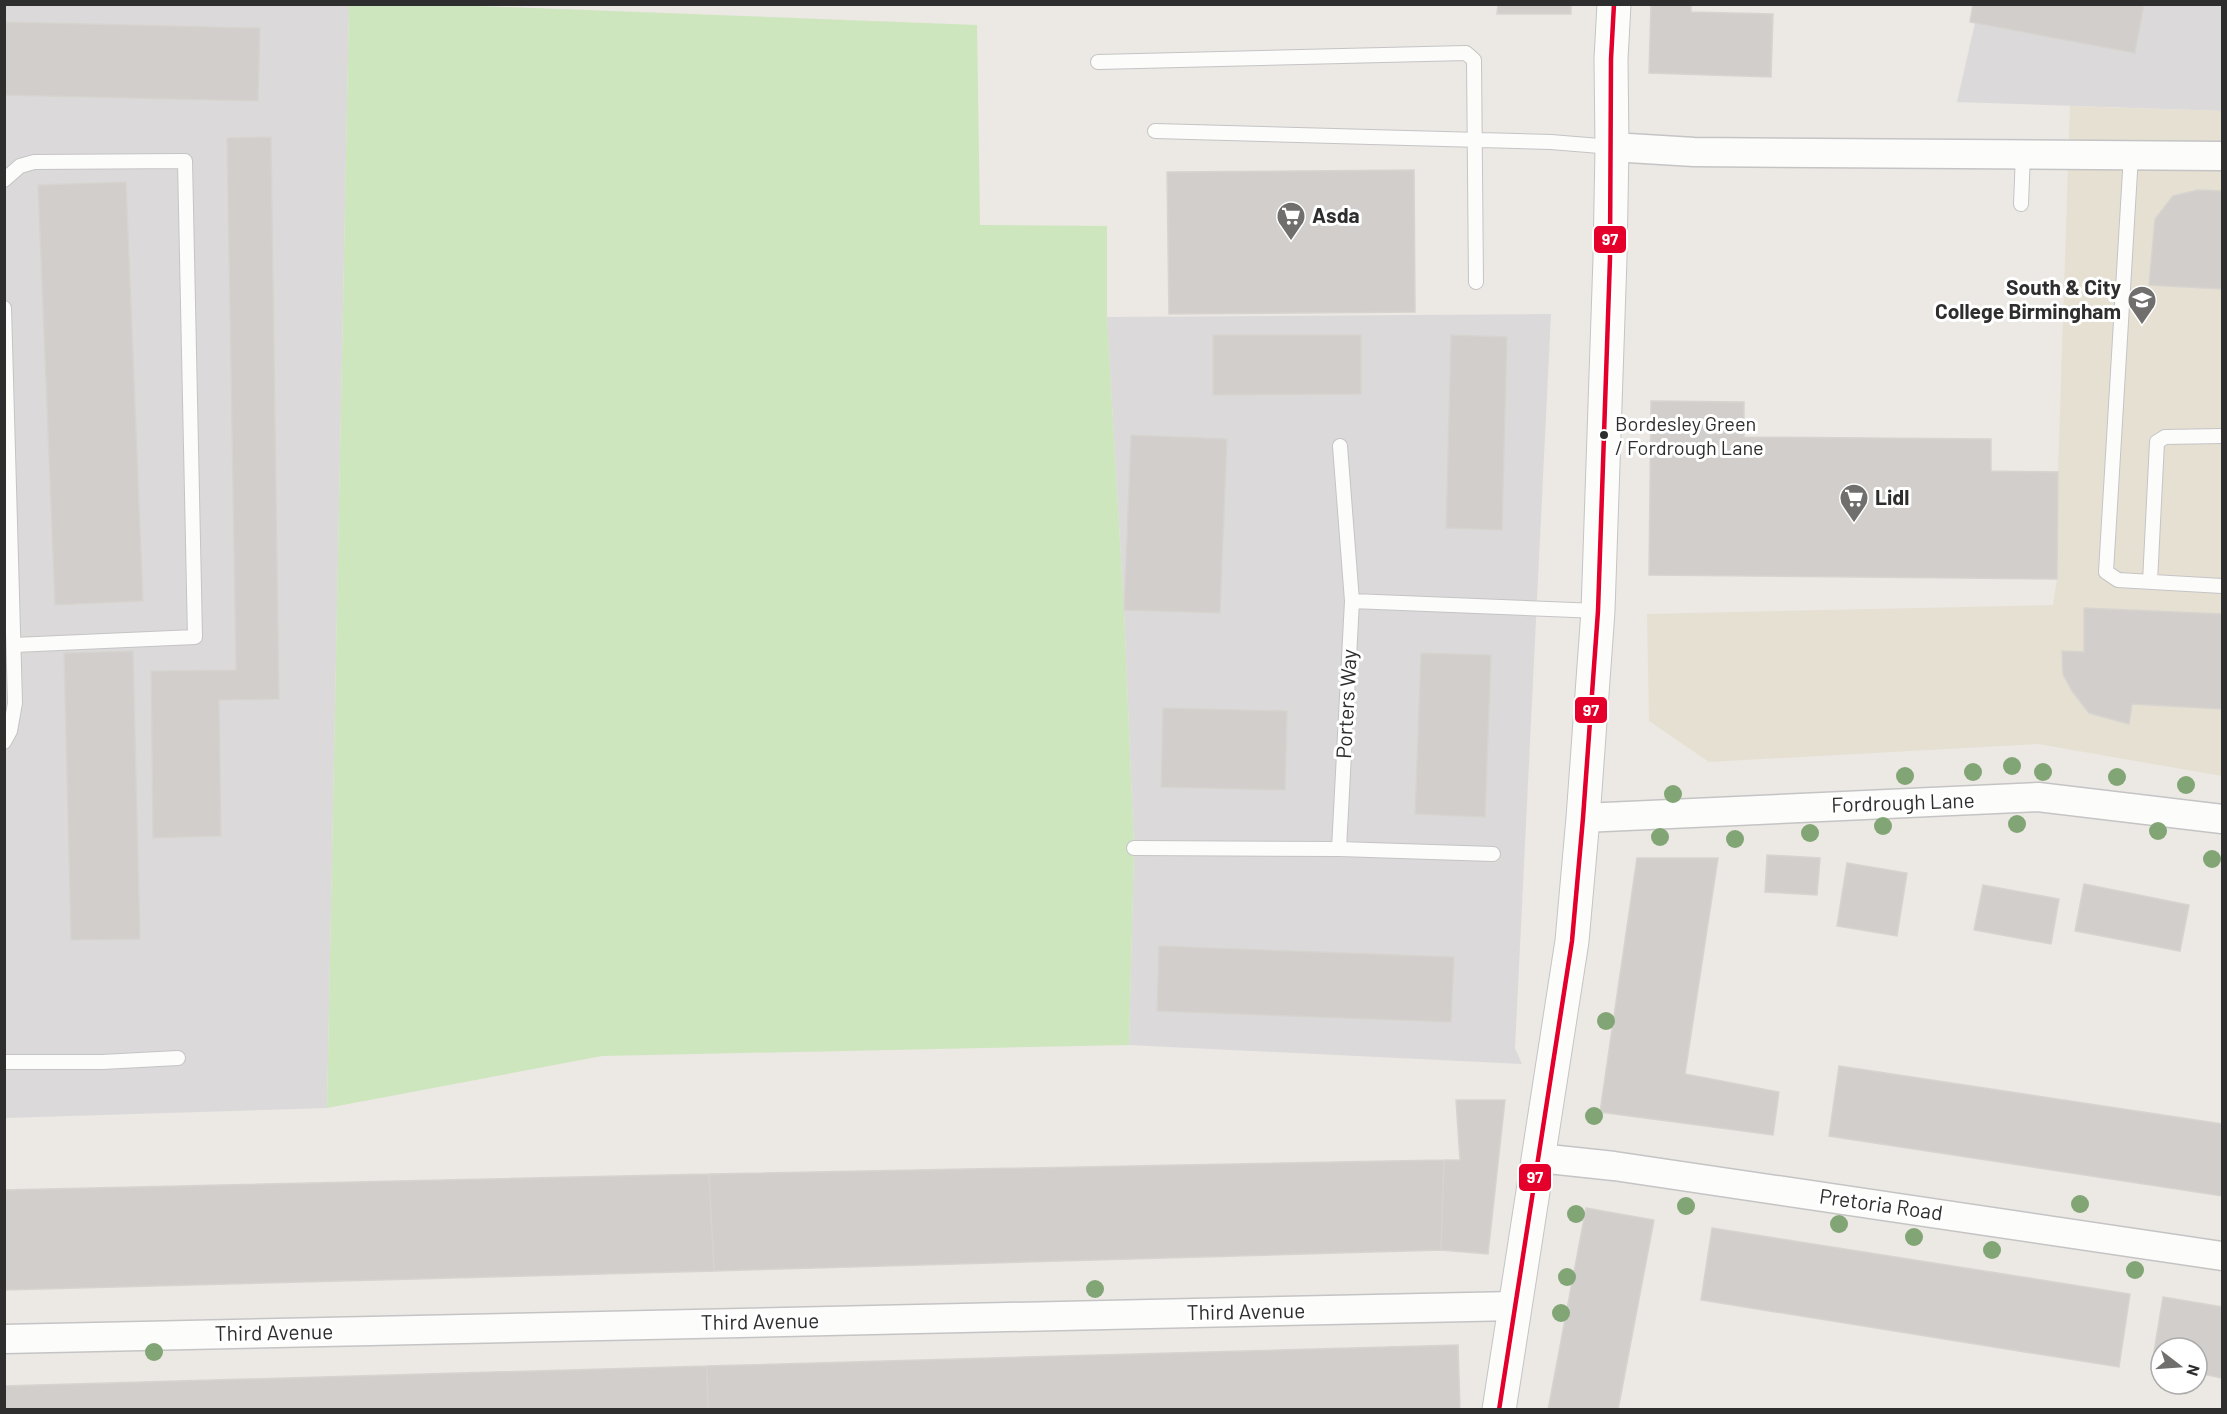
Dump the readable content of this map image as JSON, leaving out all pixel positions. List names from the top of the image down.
{
  "streets": {
    "street": ["Fordrough Lane", "Pretoria Road", "Third Avenue"],
    "lane": ["Porters Way"]
  },
  "places": {
    "supermarket": ["Asda", "Lidl"],
    "school or university": ["South & City College Birmingham"],
    "other": ["Bordesley Green / Fordrough Lane"]
  },
  "lines": ["transit line 97"],
  "north": "right"
}
